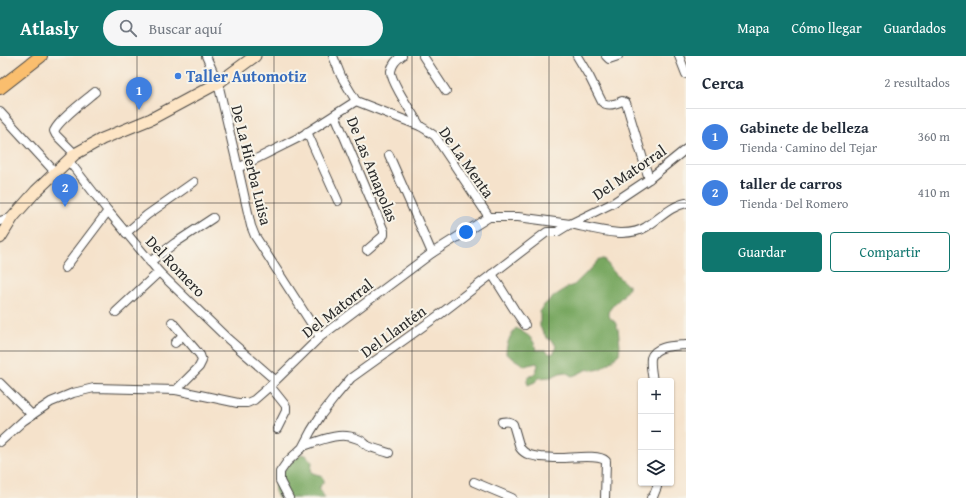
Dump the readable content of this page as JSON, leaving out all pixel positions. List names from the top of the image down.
{
  "streets": {
    "street": [
      "De La Menta",
      "De La Hierba Luisa",
      "De Las Amapolas",
      "Del Matorral",
      "Del Romero",
      "Del Llantén"
    ]
  },
  "crossings": [
    ["De La Menta", "Del Matorral"],
    ["De La Hierba Luisa", "Del Matorral"],
    ["Del Matorral", "Del Romero"],
    ["Del Matorral", "Del Llantén"]
  ],
  "places": ["Taller Automotiz"],
  "page": {
    "header": "Atlasly",
    "search": "Buscar aquí",
    "nav": ["Mapa", "Cómo llegar", "Guardados"],
    "heading": ["Cerca", "2 resultados"],
    "pins": ["1", "2"],
    "list": [
      {
        "mark": "1",
        "name": "Gabinete de belleza",
        "note": "Tienda · Camino del Tejar",
        "value": "360 m"
      },
      {
        "mark": "2",
        "name": "taller de carros",
        "note": "Tienda · Del Romero",
        "value": "410 m"
      }
    ],
    "buttons": ["Guardar", "Compartir"],
    "map_buttons": ["+", "−"]
  }
}
